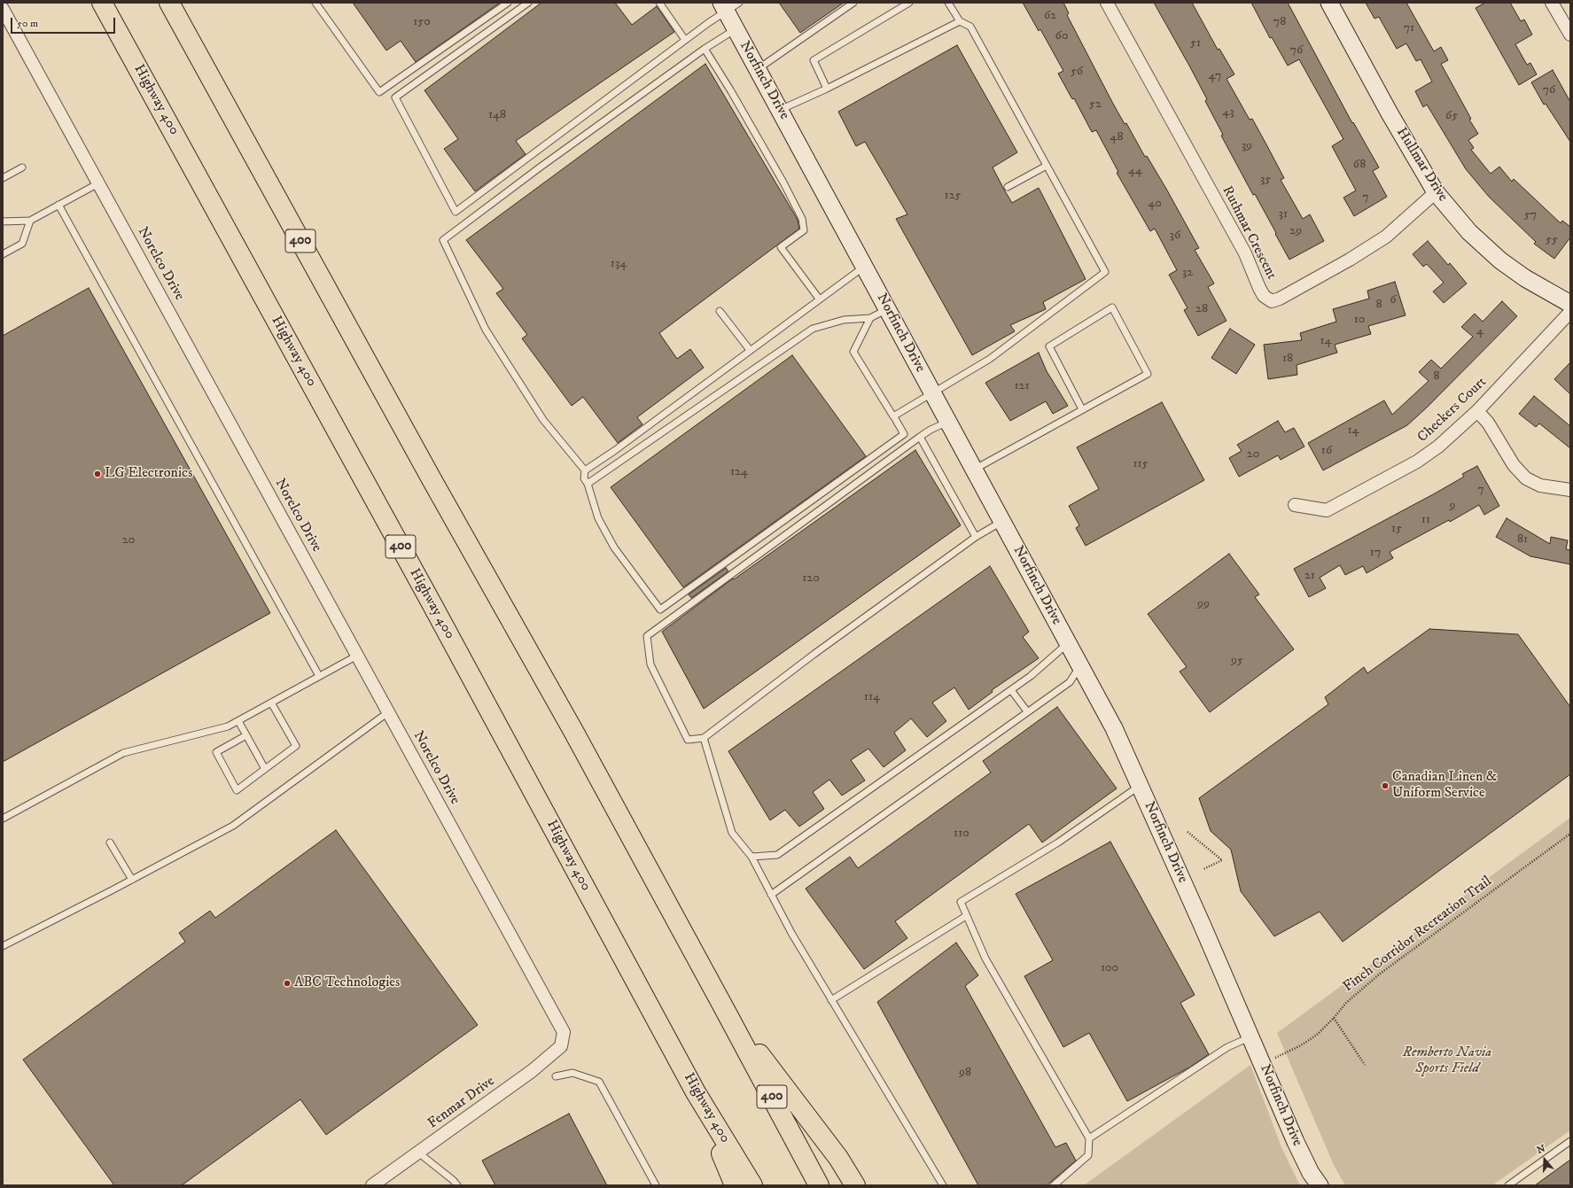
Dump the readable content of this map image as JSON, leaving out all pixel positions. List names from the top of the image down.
{
  "streets": {
    "highway": ["Highway 400", "400"],
    "street": [
      "Norfinch Drive",
      "Hullmar Drive",
      "Ruthmar Crescent",
      "Norelco Drive",
      "Checkers Court",
      "Fenmar Drive"
    ],
    "path": ["Finch Corridor Recreation Trail"]
  },
  "crossings": [
    ["Norfinch Drive", "Finch Corridor Recreation Trail"],
    ["Hullmar Drive", "Ruthmar Crescent"],
    ["Norelco Drive", "Fenmar Drive"]
  ],
  "parks": ["Remberto Navia Sports Field"],
  "places": ["LG Electronics", "Canadian Linen & Uniform Service", "ABC Technologies"],
  "house_numbers": [
    "62",
    "150",
    "78",
    "71",
    "60",
    "51",
    "76",
    "56",
    "47",
    "76",
    "52",
    "43",
    "148",
    "65",
    "48",
    "39",
    "68",
    "44",
    "35",
    "125",
    "7",
    "40",
    "31",
    "57",
    "29",
    "36",
    "55",
    "134",
    "32",
    "6",
    "8",
    "28",
    "10",
    "4",
    "14",
    "18",
    "8",
    "121",
    "14",
    "16",
    "20",
    "115",
    "124",
    "7",
    "9",
    "11",
    "15",
    "81",
    "20",
    "17",
    "21",
    "120",
    "99",
    "95",
    "114",
    "110",
    "100",
    "98"
  ],
  "scale_bar": "50 m",
  "north": "top"
}
